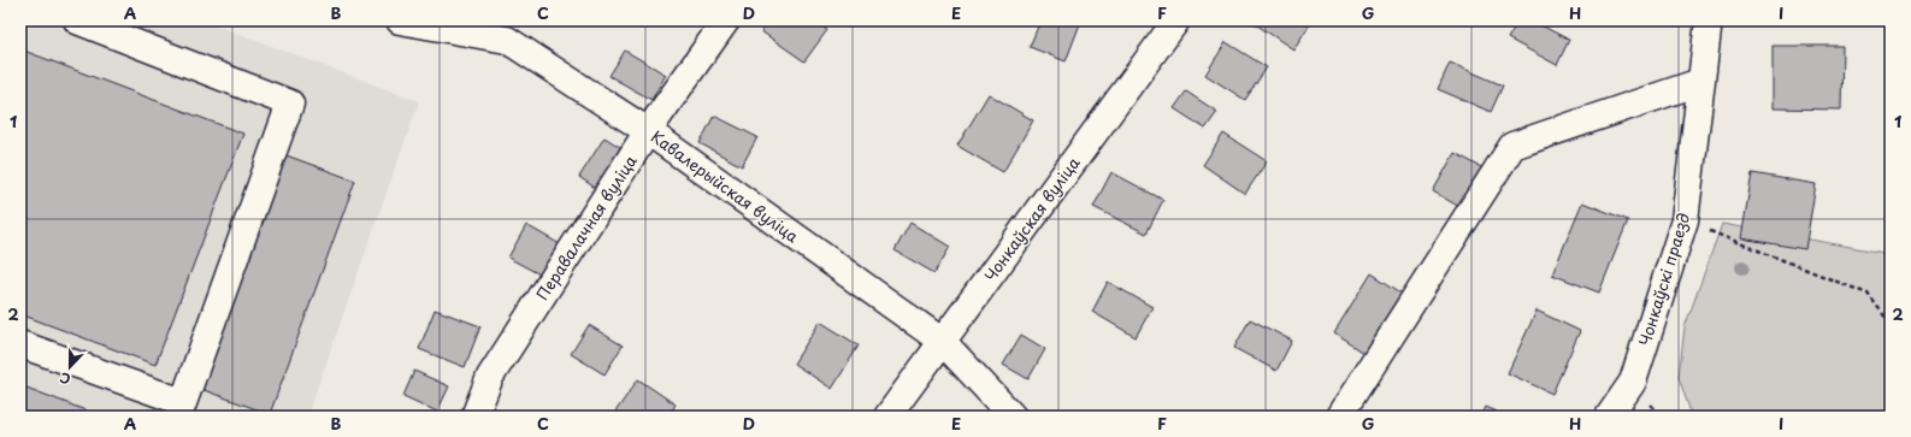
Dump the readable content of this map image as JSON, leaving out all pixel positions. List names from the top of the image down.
{
  "streets": {
    "street": [
      "Кавалерыйская вуліца",
      "Чонкаўская вуліца",
      "Перавалачная вуліца",
      "Чонкаўскі праезд"
    ]
  },
  "crossings": [
    ["Кавалерыйская вуліца", "Чонкаўская вуліца"],
    ["Кавалерыйская вуліца", "Перавалачная вуліца"]
  ],
  "north": "bottom",
  "grid": {
    "columns": [
      "A",
      "B",
      "C",
      "D",
      "E",
      "F",
      "G",
      "H",
      "I"
    ],
    "rows": ["1", "2"]
  }
}
